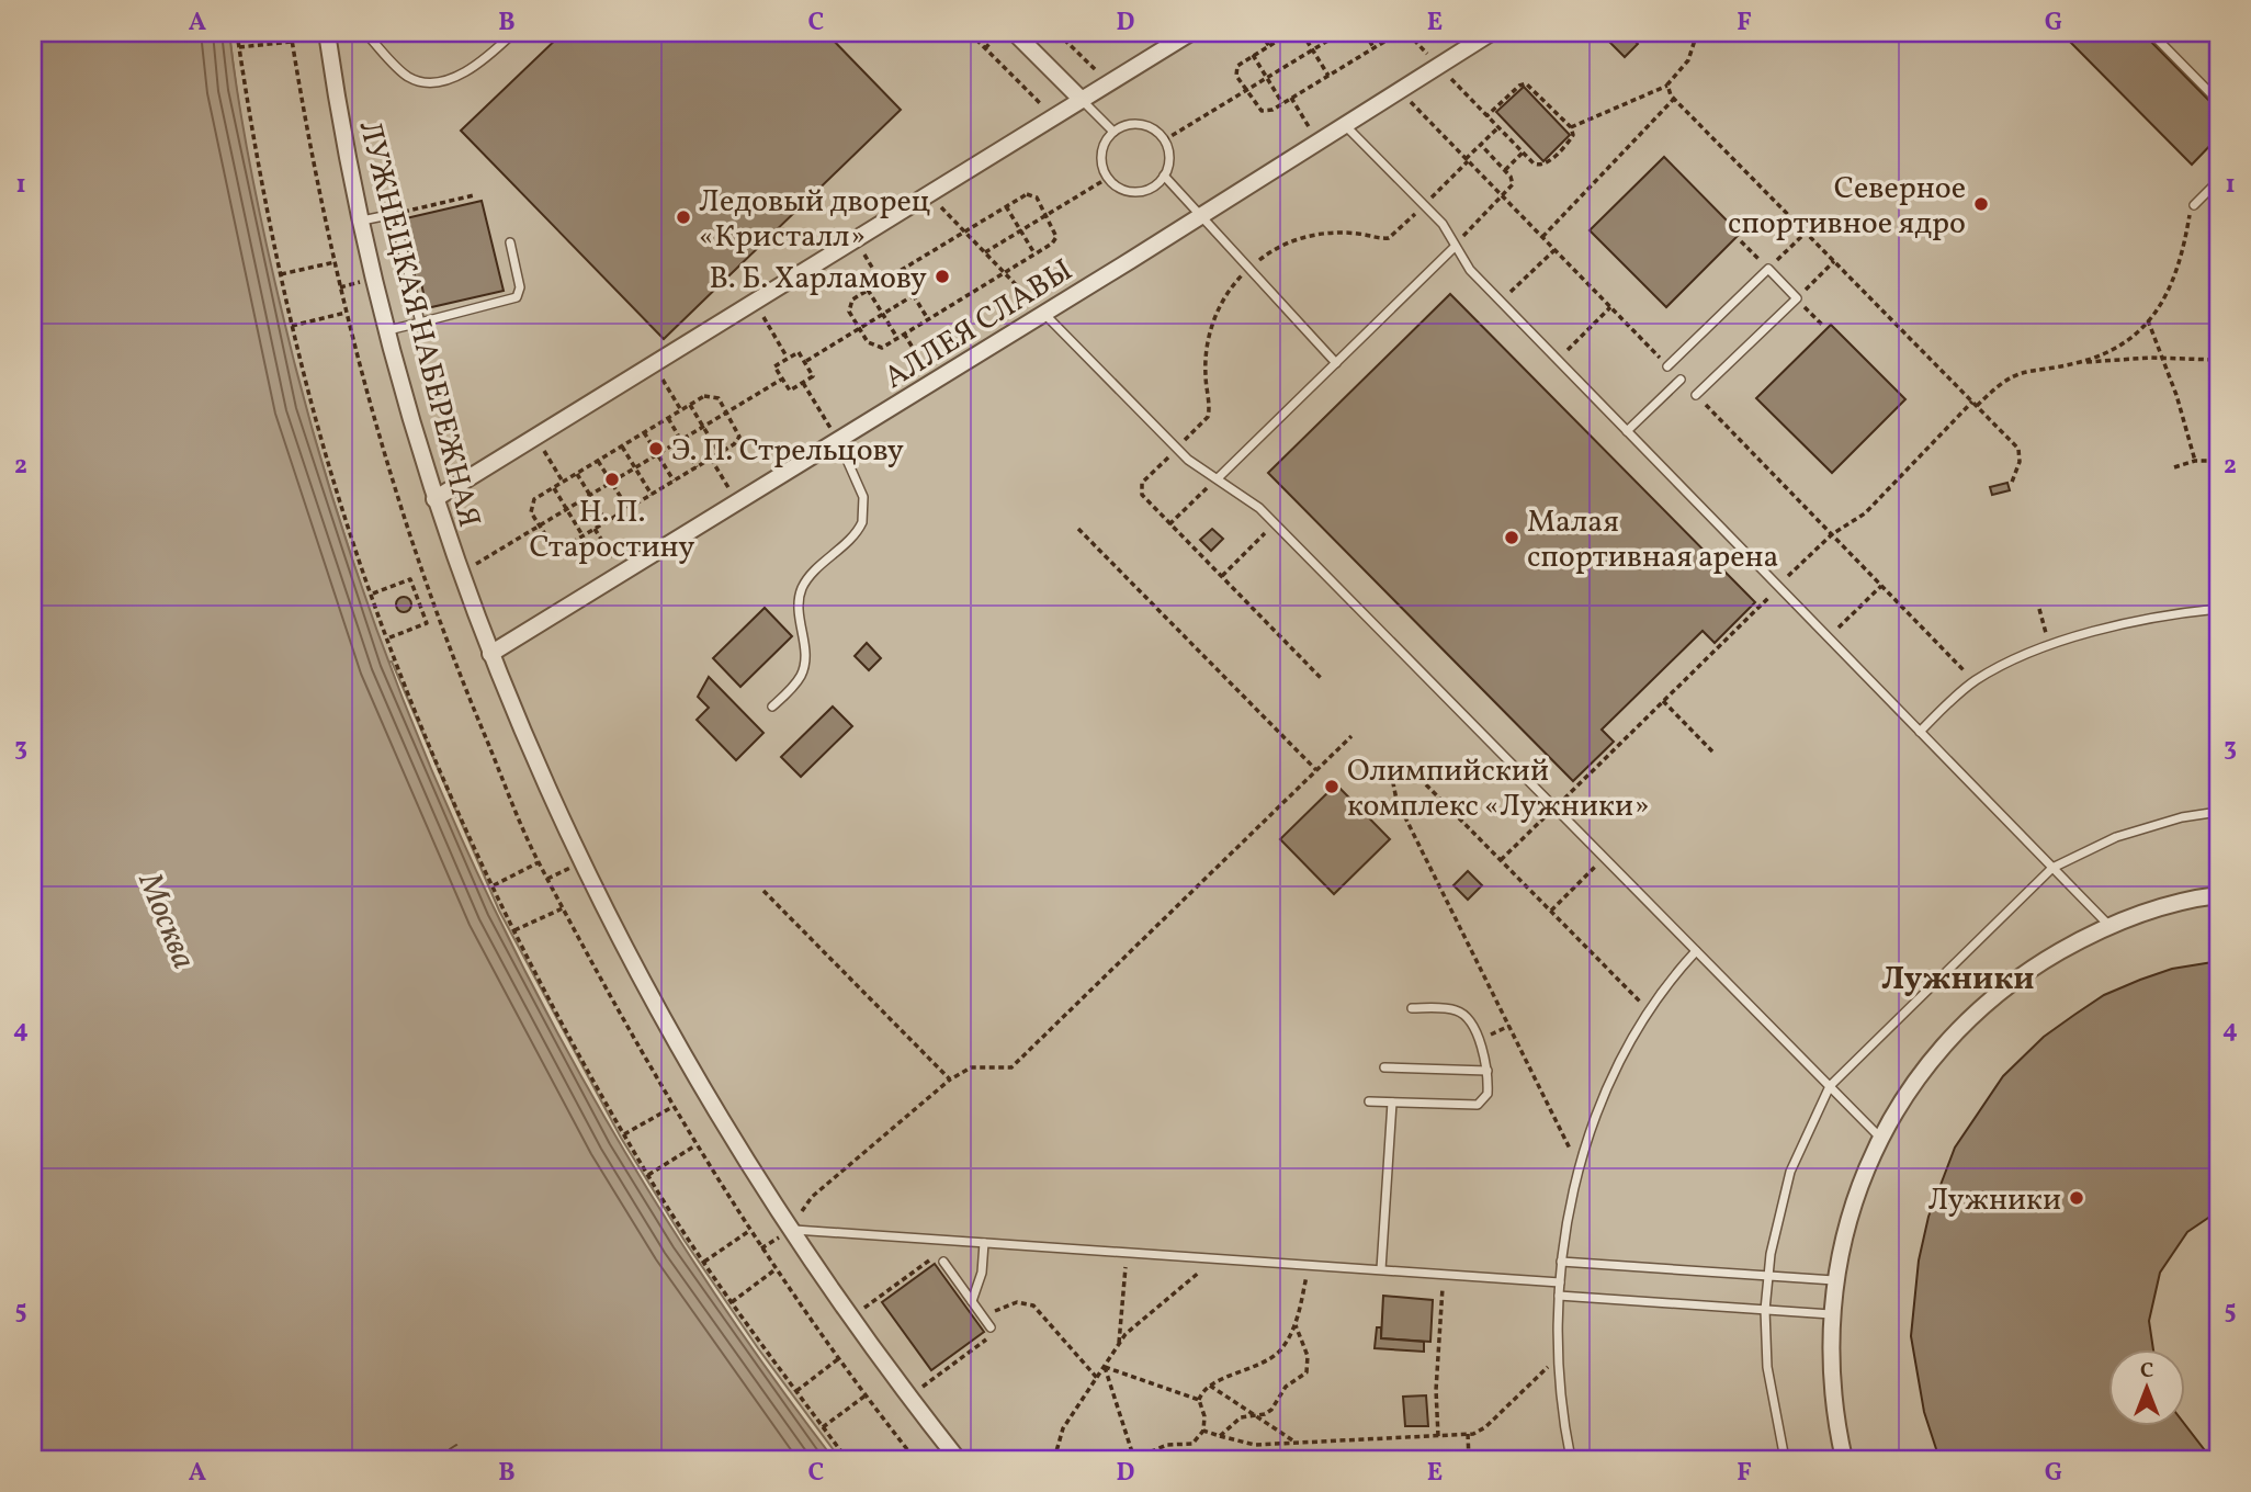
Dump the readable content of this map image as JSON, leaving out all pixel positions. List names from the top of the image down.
{
  "streets": {
    "street": ["АЛЛЕЯ СЛАВЫ", "ЛУЖНЕЦКАЯ НАБЕРЕЖНАЯ"]
  },
  "crossings": [
    ["АЛЛЕЯ СЛАВЫ", "ЛУЖНЕЦКАЯ НАБЕРЕЖНАЯ"]
  ],
  "districts": ["Лужники"],
  "water": ["Москва"],
  "places": [
    "Северное спортивное ядро",
    "Ледовый дворец «Кристалл»",
    "В. Б. Харламову",
    "Э. П. Стрельцову",
    "Н. П. Старостину",
    "Малая спортивная арена",
    "Олимпийский комплекс «Лужники»",
    "Лужники"
  ],
  "north": "top",
  "grid": {
    "columns": [
      "A",
      "B",
      "C",
      "D",
      "E",
      "F",
      "G"
    ],
    "rows": [
      "1",
      "2",
      "3",
      "4",
      "5"
    ]
  }
}
